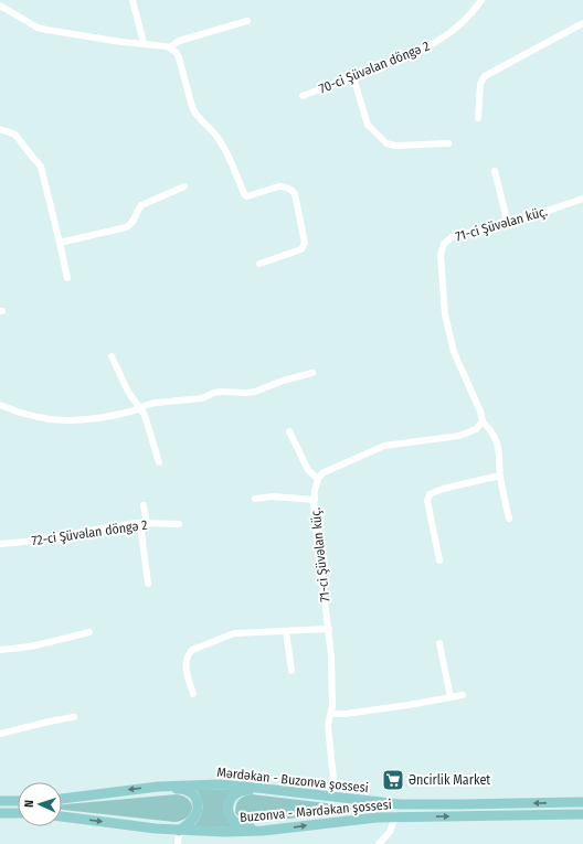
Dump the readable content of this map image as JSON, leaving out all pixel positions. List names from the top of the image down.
{
  "streets": {
    "main road": ["Mərdəkan - Buzonva şossesi", "Buzonva - Mərdəkan şossesi"],
    "street": ["70-ci Şüvəlan döngə 2", "71-ci Şüvəlan küç.", "72-ci Şüvəlan döngə 2"]
  },
  "crossings": [
    ["71-ci Şüvəlan küç.", "Mərdəkan - Buzonva şossesi"]
  ],
  "one_way": ["Mərdəkan - Buzonva şossesi", "Buzonva - Mərdəkan şossesi"],
  "places": {
    "supermarket": ["Əncirlik Market"]
  },
  "north": "left"
}
